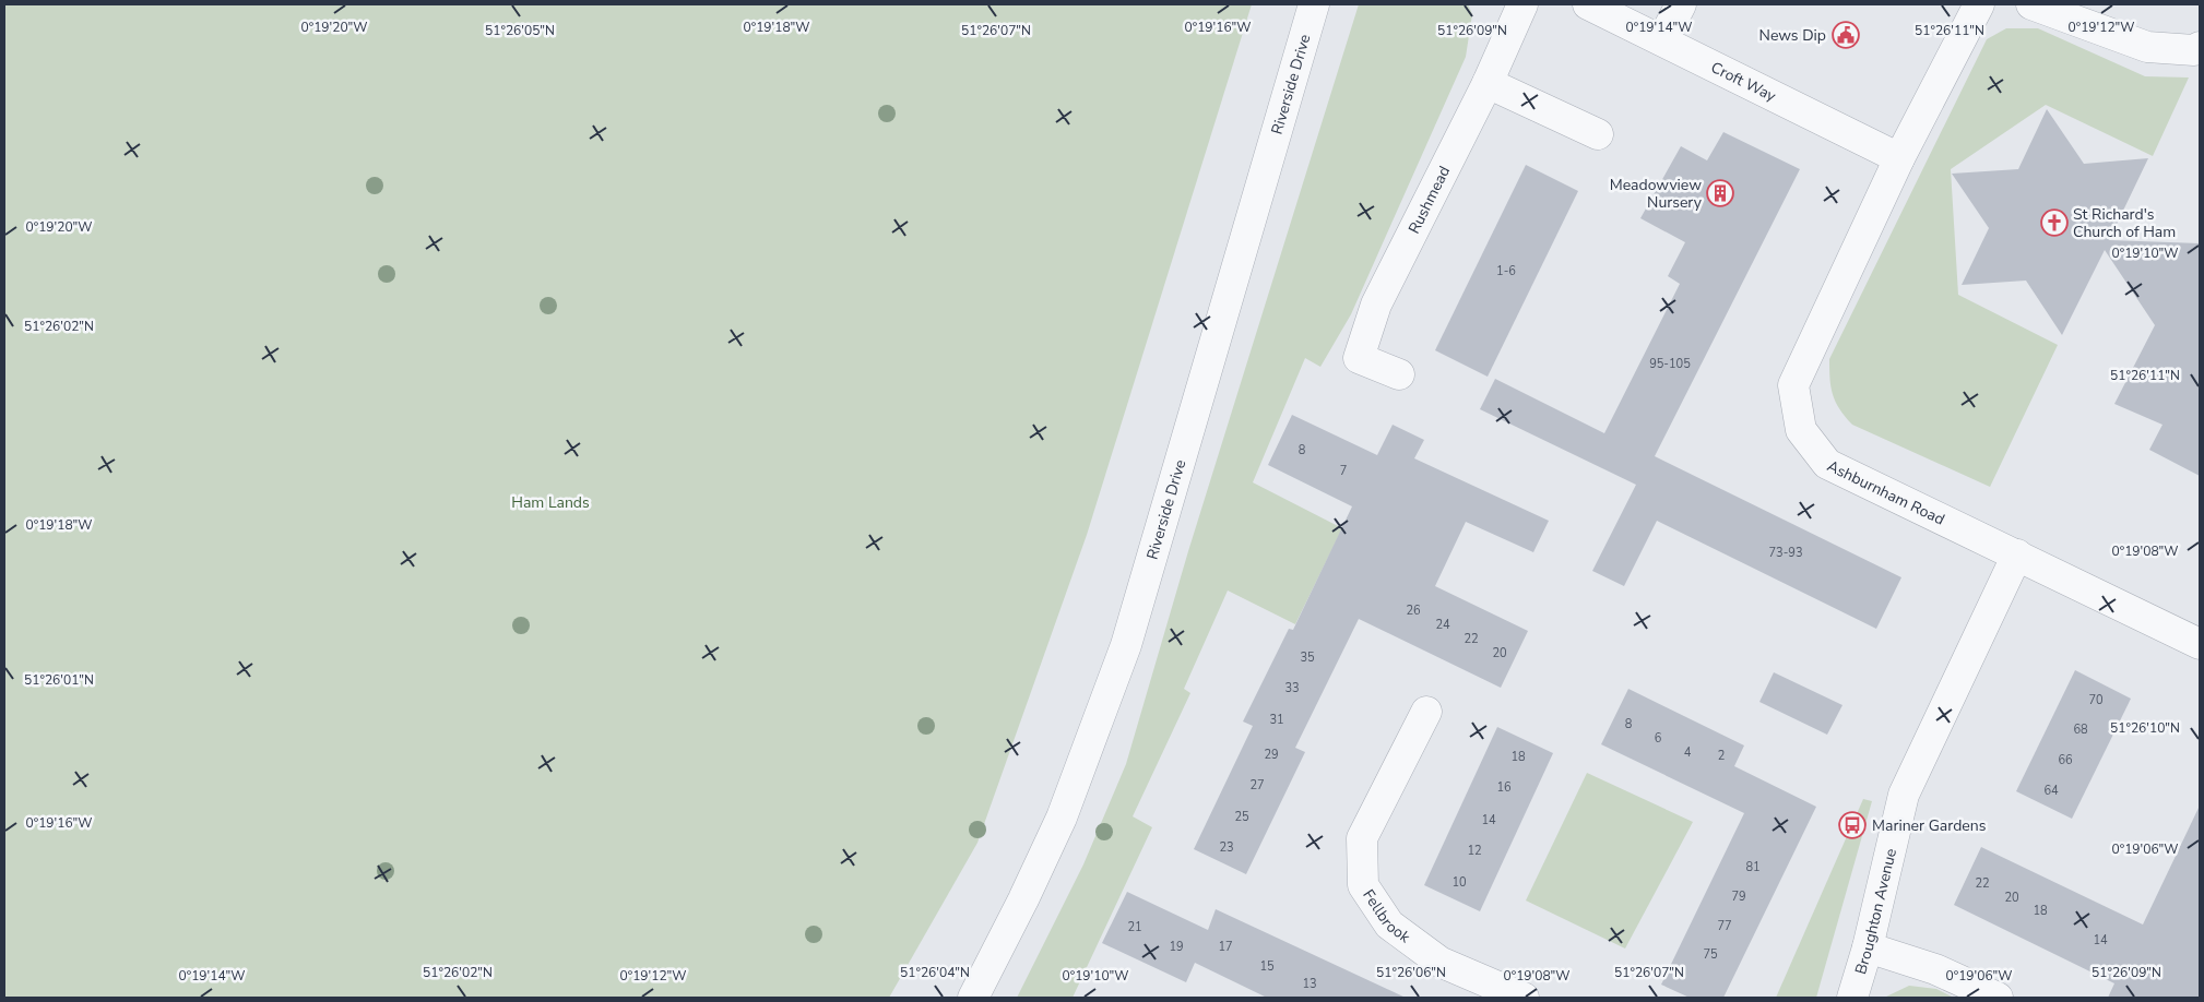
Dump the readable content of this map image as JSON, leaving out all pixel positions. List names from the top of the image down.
{
  "streets": {
    "street": [
      "Croft Way",
      "Riverside Drive",
      "Rushmead",
      "Ashburnham Road",
      "Broughton Avenue",
      "Fellbrook"
    ]
  },
  "crossings": [
    ["Croft Way", "Ashburnham Road"],
    ["Ashburnham Road", "Broughton Avenue"]
  ],
  "parks": ["Ham Lands"],
  "places": {
    "public building": ["News Dip"],
    "building": ["Meadowview Nursery"],
    "church": ["St Richard's Church of Ham"],
    "bus stop": ["Mariner Gardens"]
  },
  "house_numbers": [
    "1-6",
    "95-105",
    "8",
    "7",
    "73-93",
    "26",
    "24",
    "22",
    "20",
    "35",
    "33",
    "70",
    "31",
    "8",
    "68",
    "6",
    "4",
    "29",
    "2",
    "18",
    "66",
    "27",
    "16",
    "64",
    "25",
    "14",
    "23",
    "12",
    "81",
    "10",
    "22",
    "79",
    "20",
    "18",
    "77",
    "21",
    "14",
    "19",
    "17",
    "75",
    "15",
    "13"
  ],
  "coordinates": [
    "0°19'20\"W",
    "0°19'18\"W",
    "0°19'16\"W",
    "0°19'14\"W",
    "0°19'12\"W",
    "51°26'11\"N",
    "51°26'05\"N",
    "51°26'07\"N",
    "51°26'09\"N",
    "0°19'10\"W",
    "51°26'02\"N",
    "0°19'08\"W",
    "51°26'01\"N",
    "51°26'10\"N",
    "0°19'06\"W",
    "51°26'04\"N",
    "51°26'06\"N"
  ]
}
